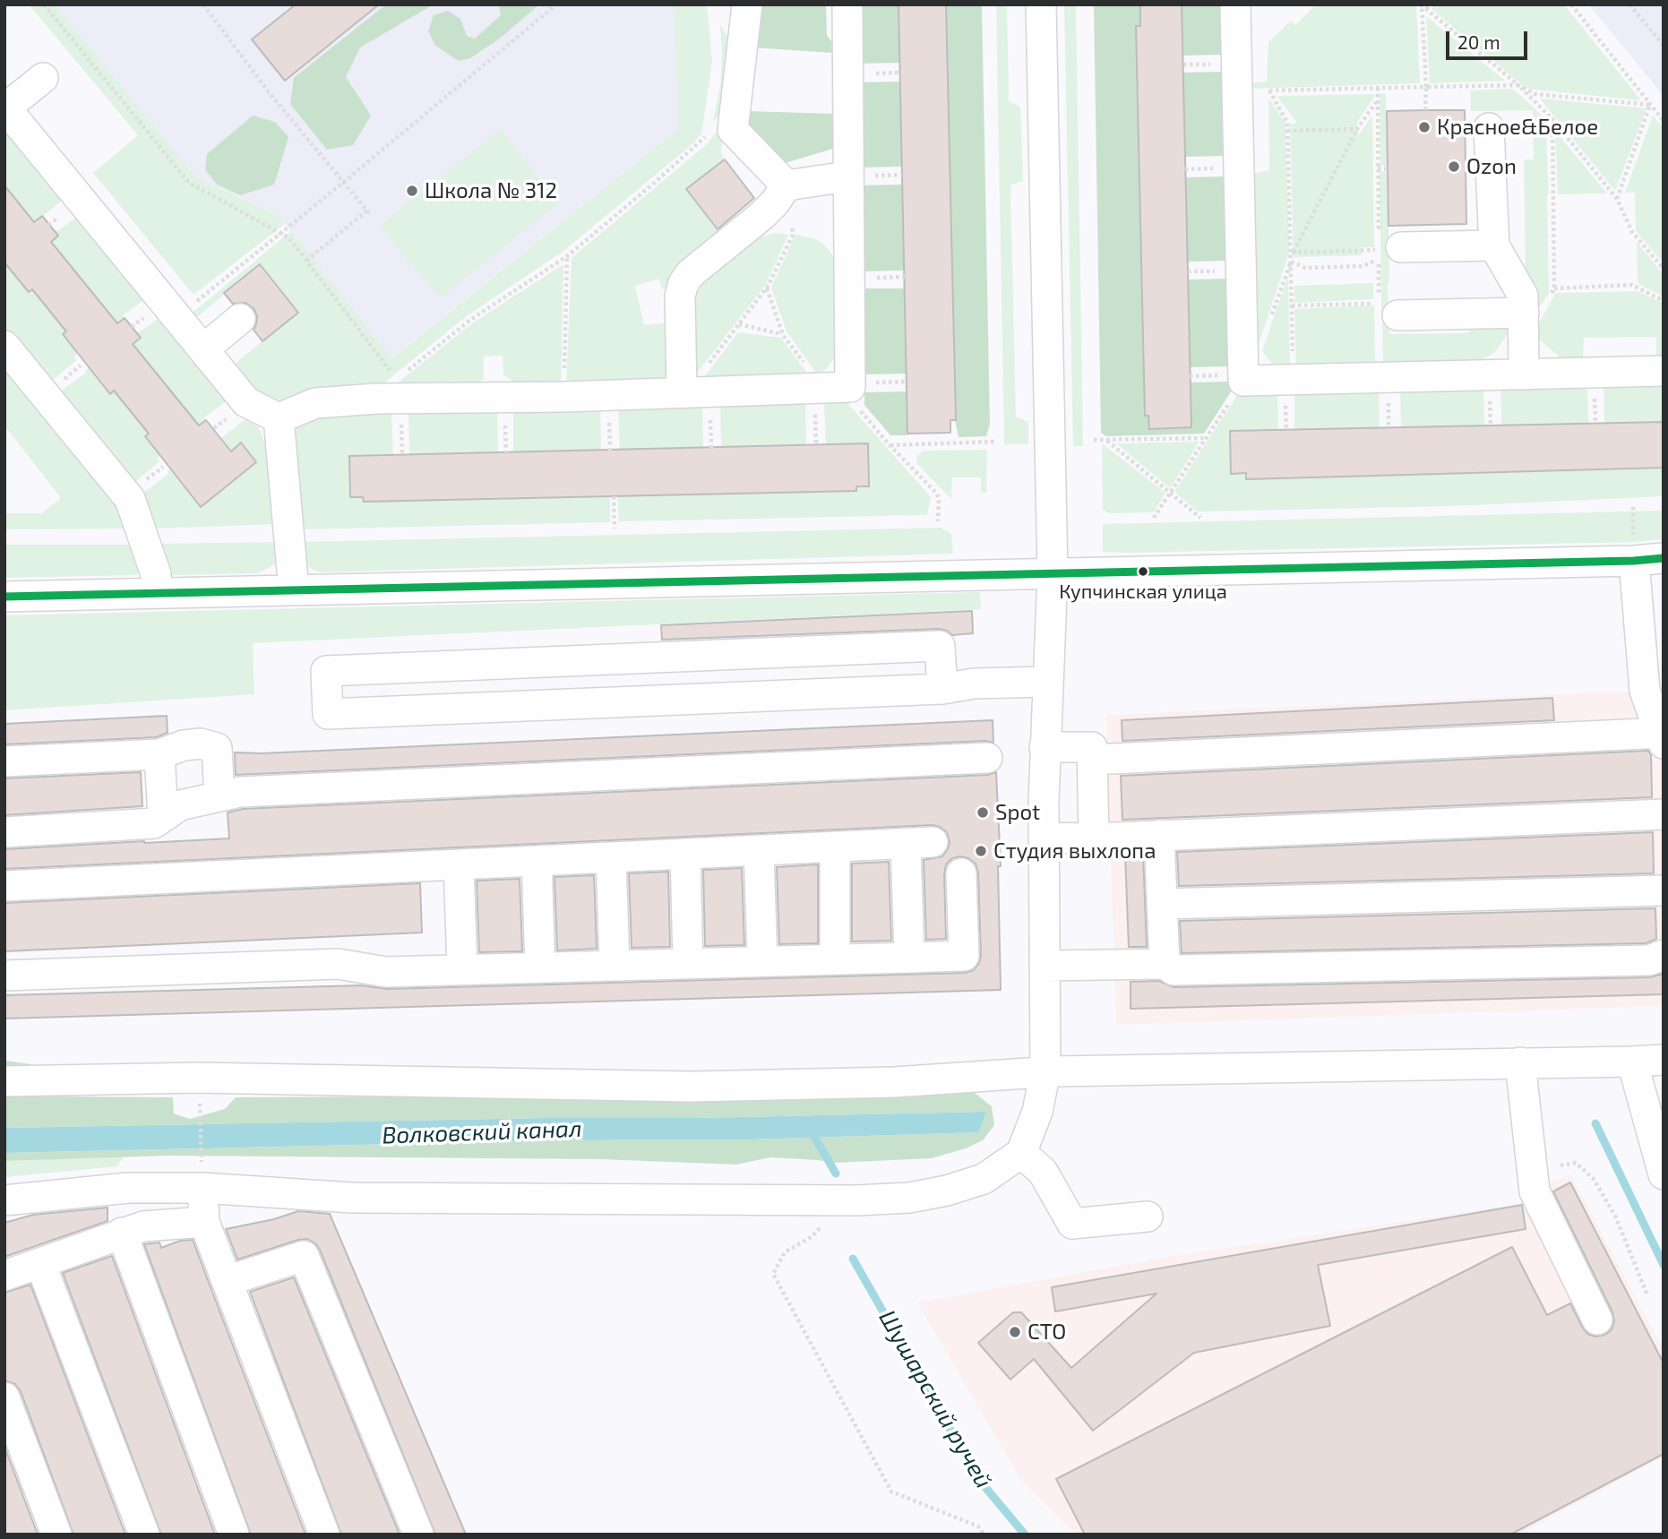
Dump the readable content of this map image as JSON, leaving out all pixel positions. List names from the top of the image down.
{
  "water": ["Волковский канал", "Шушарский ручей"],
  "places": [
    "Красное&Белое",
    "Ozon",
    "Школа № 312",
    "Купчинская улица",
    "Spot",
    "Студия выхлопа",
    "СТО"
  ],
  "scale_bar": "20 m"
}
